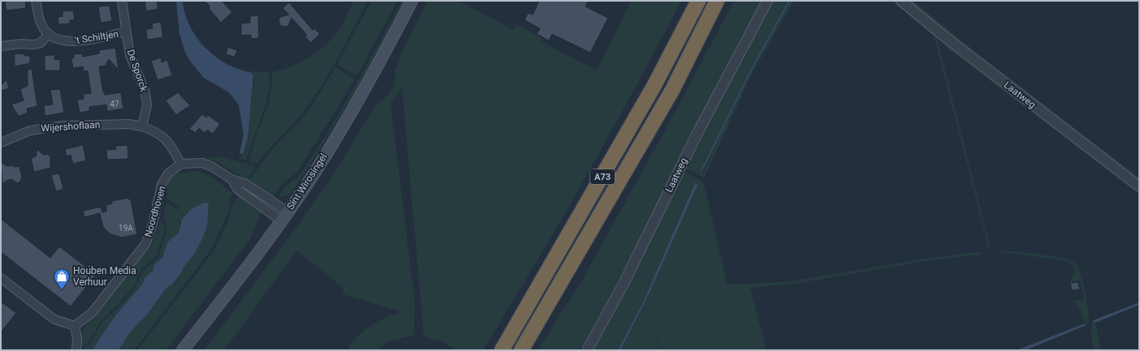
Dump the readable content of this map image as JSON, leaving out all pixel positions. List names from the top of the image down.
{
  "streets": {
    "highway": ["A73"],
    "main road": ["Sint Wirosingel"],
    "street": [
      "'t Schiltjen",
      "De Sporck",
      "Laatweg",
      "Wijershoflaan",
      "Noordhoven"
    ]
  },
  "crossings": [
    ["'t Schiltjen", "De Sporck"],
    ["De Sporck", "Wijershoflaan"]
  ],
  "places": {
    "shop": ["Houben Media Verhuur"]
  },
  "house_numbers": ["47", "19A"]
}
